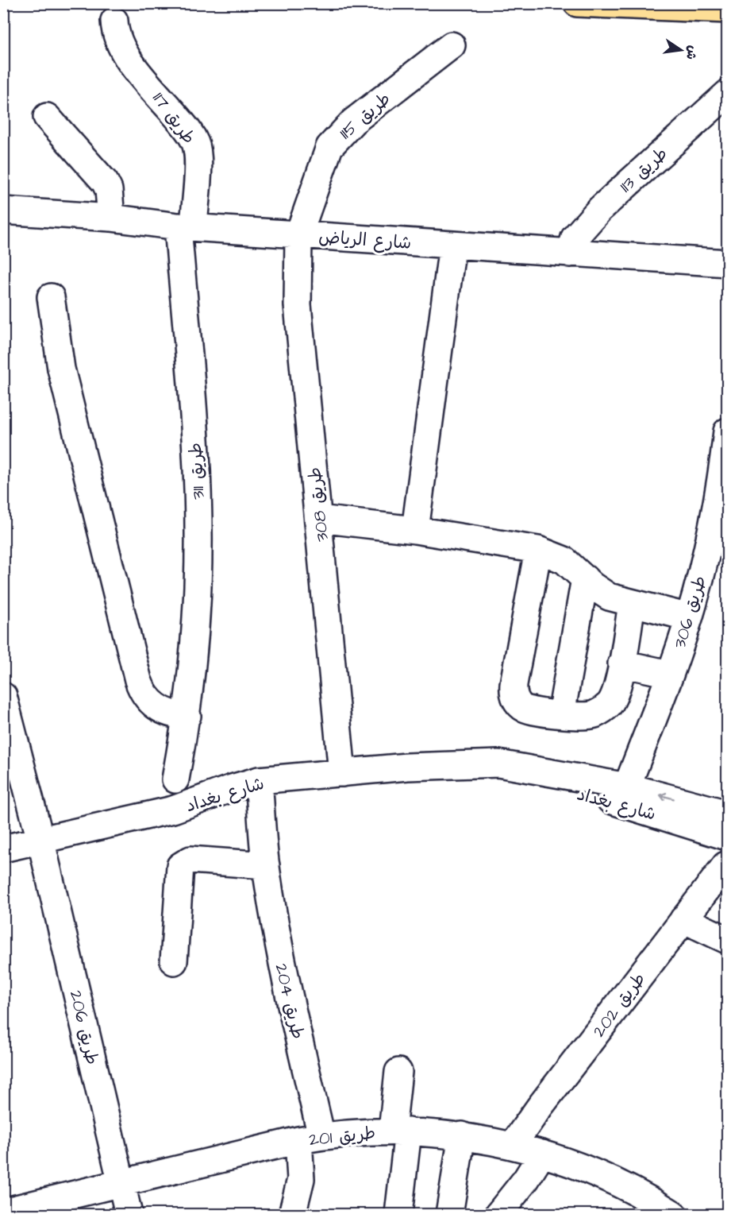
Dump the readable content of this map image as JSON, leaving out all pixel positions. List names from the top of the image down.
{
  "streets": {
    "street": [
      "طريق 115",
      "طريق 117",
      "طريق 113",
      "شارع الرياض",
      "طريق 311",
      "طريق 308",
      "طريق 306",
      "شارع بغداد",
      "طريق 204",
      "طريق 202",
      "طريق 206",
      "طريق 201"
    ]
  },
  "crossings": [
    ["طريق 115", "شارع الرياض"],
    ["طريق 115", "طريق 308"],
    ["طريق 117", "شارع الرياض"],
    ["طريق 117", "طريق 311"],
    ["طريق 113", "شارع الرياض"],
    ["شارع الرياض", "طريق 311"],
    ["شارع الرياض", "طريق 308"],
    ["طريق 308", "شارع بغداد"],
    ["طريق 306", "شارع بغداد"],
    ["شارع بغداد", "طريق 204"],
    ["شارع بغداد", "طريق 206"],
    ["طريق 204", "طريق 201"],
    ["طريق 202", "طريق 201"],
    ["طريق 206", "طريق 201"]
  ],
  "north": "right"
}
